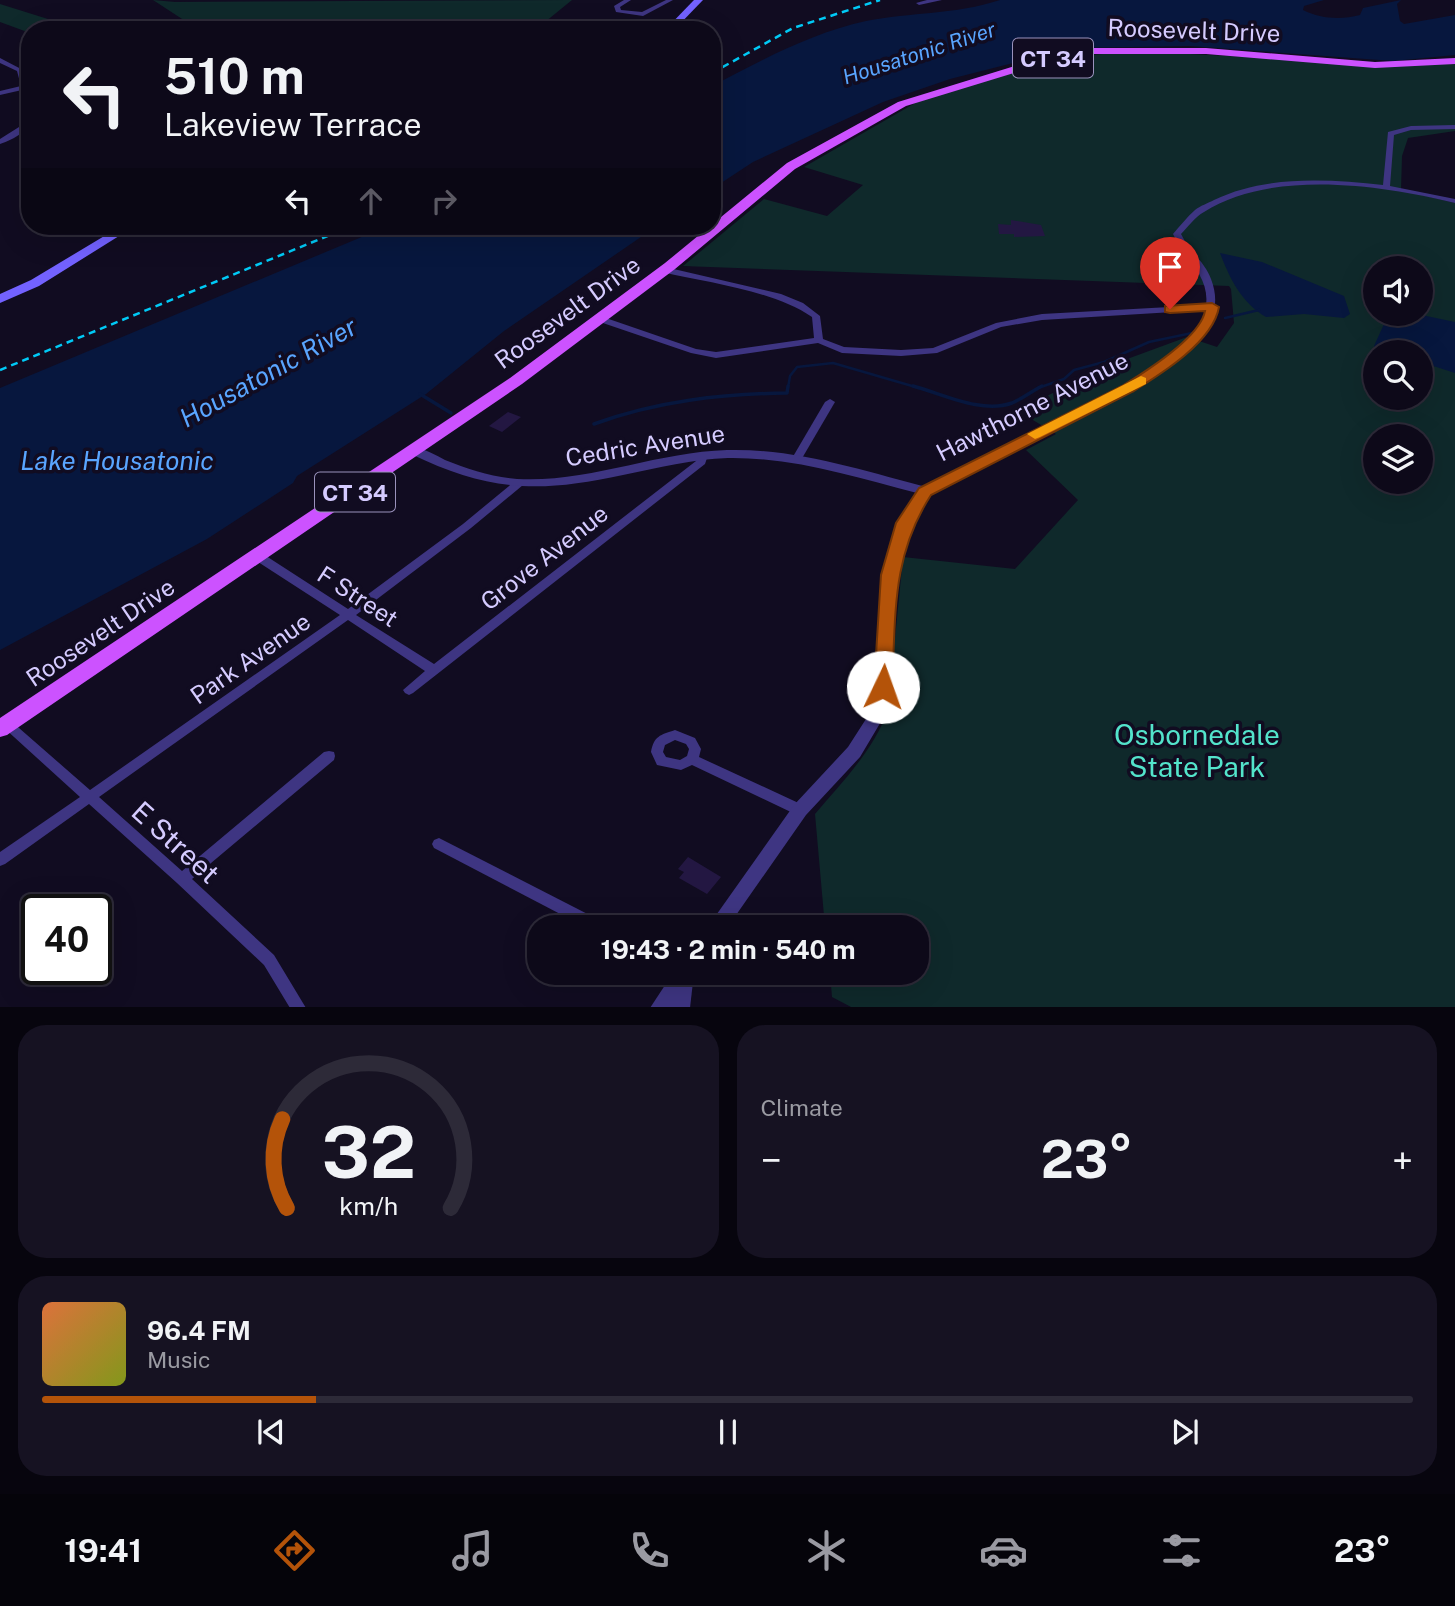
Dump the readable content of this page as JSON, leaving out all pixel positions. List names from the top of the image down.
{
  "streets": {
    "main road": ["Roosevelt Drive", "CT 34"],
    "street": [
      "Hawthorne Avenue",
      "Cedric Avenue",
      "Grove Avenue",
      "F Street",
      "Park Avenue",
      "E Street"
    ]
  },
  "crossings": [
    ["Roosevelt Drive", "Cedric Avenue"],
    ["Roosevelt Drive", "F Street"],
    ["Roosevelt Drive", "E Street"],
    ["Hawthorne Avenue", "Cedric Avenue"],
    ["Cedric Avenue", "Grove Avenue"],
    ["Cedric Avenue", "Park Avenue"],
    ["Grove Avenue", "F Street"],
    ["F Street", "Park Avenue"],
    ["Park Avenue", "E Street"]
  ],
  "water": ["Housatonic River", "Lake Housatonic"],
  "parks": ["Osbornedale State Park"],
  "page": {
    "turn": ["510 m", "Lakeview Terrace"],
    "limit": "40",
    "trip": "19:43 · 2 min · 540 m",
    "tile": "Climate",
    "heat": ["−", "23°", "+"],
    "song": ["96.4 FM", "Music"],
    "tabs": ["19:41", "23°"],
    "gauge": ["32", "km/h"]
  }
}
